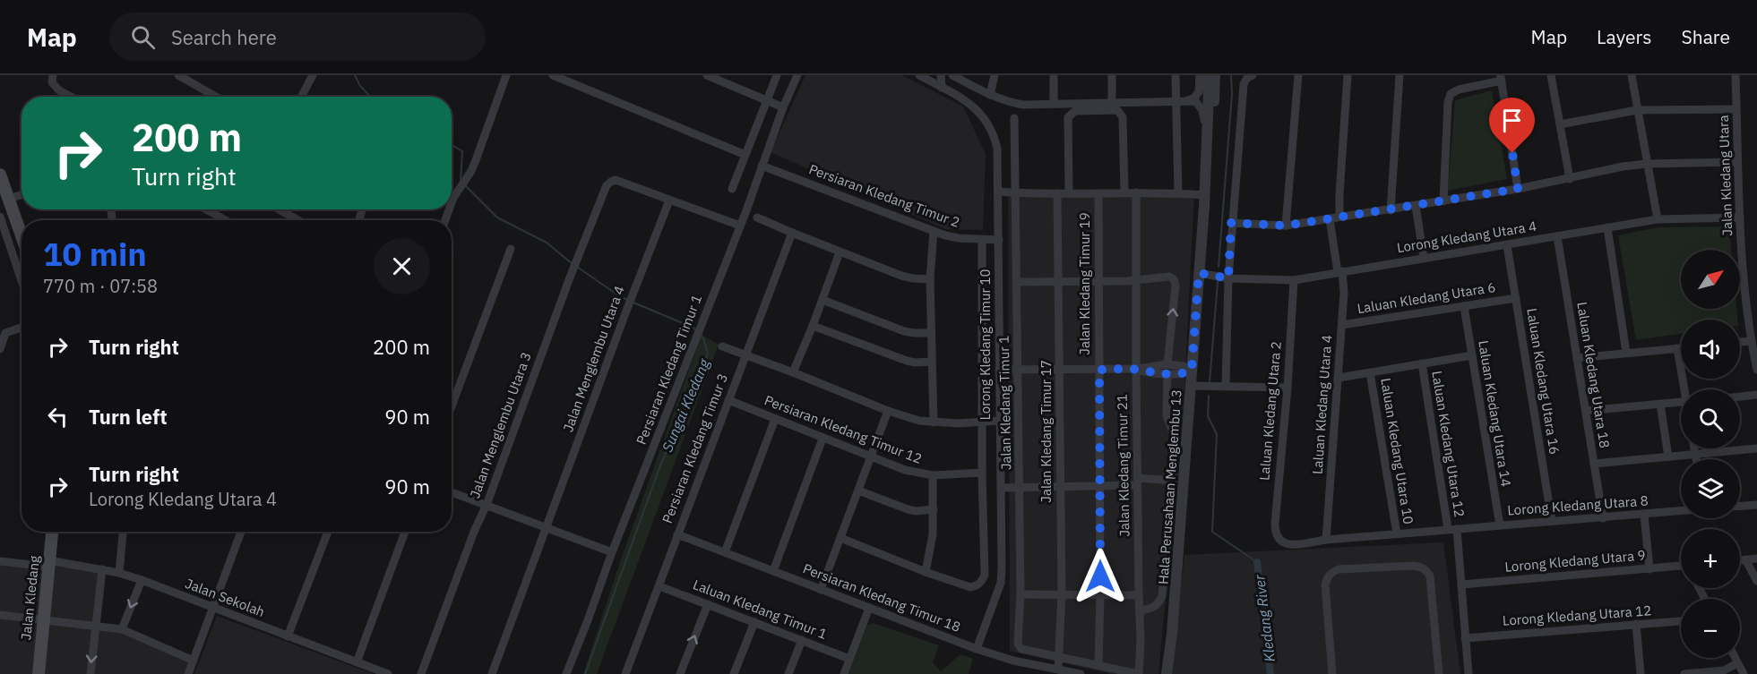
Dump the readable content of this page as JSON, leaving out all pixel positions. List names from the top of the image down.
{
  "streets": {
    "main road": ["Jalan Kledang"],
    "street": [
      "Jalan Kledang Utara",
      "Persiaran Kledang Timur 2",
      "Lorong Kledang Utara 4",
      "Jalan Kledang Timur 19",
      "Laluan Kledang Utara 6",
      "Lorong Kledang Timur 10",
      "Jalan Menglembu Utara 4",
      "Persiaran Kledang Timur 1",
      "Laluan Kledang Utara 18",
      "Laluan Kledang Utara 16",
      "Jalan Kledang Timur 1",
      "Laluan Kledang Utara 4",
      "Laluan Kledang Utara 2",
      "Laluan Kledang Utara 14",
      "Jalan Menglembu Utara 3",
      "Persiaran Kledang Timur 12",
      "Jalan Kledang Timur 17",
      "Laluan Kledang Utara 12",
      "Persiaran Kledang Timur 3",
      "Laluan Kledang Utara 10",
      "Jalan Kledang Timur 21",
      "Hala Perusahaan Menglembu 13",
      "Lorong Kledang Utara 8",
      "Lorong Kledang Utara 9",
      "Jalan Sekolah",
      "Persiaran Kledang Timur 18",
      "Laluan Kledang Timur 1",
      "Lorong Kledang Utara 12"
    ]
  },
  "crossings": [
    ["Jalan Kledang Utara", "Lorong Kledang Utara 4"],
    ["Persiaran Kledang Timur 2", "Lorong Kledang Timur 10"],
    ["Persiaran Kledang Timur 2", "Persiaran Kledang Timur 1"],
    ["Lorong Kledang Utara 4", "Laluan Kledang Utara 18"],
    ["Lorong Kledang Utara 4", "Laluan Kledang Utara 16"],
    ["Lorong Kledang Utara 4", "Laluan Kledang Utara 4"],
    ["Lorong Kledang Utara 4", "Laluan Kledang Utara 2"],
    ["Lorong Kledang Utara 4", "Hala Perusahaan Menglembu 13"],
    ["Laluan Kledang Utara 6", "Laluan Kledang Utara 16"],
    ["Laluan Kledang Utara 6", "Laluan Kledang Utara 4"],
    ["Laluan Kledang Utara 6", "Laluan Kledang Utara 14"],
    ["Lorong Kledang Timur 10", "Persiaran Kledang Timur 12"],
    ["Lorong Kledang Timur 10", "Persiaran Kledang Timur 18"],
    ["Jalan Menglembu Utara 4", "Jalan Menglembu Utara 3"],
    ["Laluan Kledang Utara 18", "Lorong Kledang Utara 8"],
    ["Laluan Kledang Utara 16", "Lorong Kledang Utara 8"],
    ["Jalan Kledang Timur 1", "Jalan Kledang Timur 17"],
    ["Laluan Kledang Utara 4", "Lorong Kledang Utara 8"],
    ["Laluan Kledang Utara 2", "Lorong Kledang Utara 8"],
    ["Laluan Kledang Utara 14", "Lorong Kledang Utara 8"],
    ["Persiaran Kledang Timur 12", "Persiaran Kledang Timur 3"],
    ["Jalan Kledang Timur 17", "Persiaran Kledang Timur 18"],
    ["Laluan Kledang Utara 12", "Lorong Kledang Utara 8"],
    ["Laluan Kledang Utara 12", "Lorong Kledang Utara 9"],
    ["Laluan Kledang Utara 12", "Lorong Kledang Utara 12"],
    ["Persiaran Kledang Timur 3", "Persiaran Kledang Timur 18"],
    ["Persiaran Kledang Timur 3", "Laluan Kledang Timur 1"],
    ["Laluan Kledang Utara 10", "Lorong Kledang Utara 8"],
    ["Jalan Kledang", "Jalan Sekolah"]
  ],
  "water": ["Sungai Kledang", "Kledang River"],
  "north": "top right",
  "page": {
    "header": "Map",
    "search": "Search here",
    "nav": ["Map", "Layers", "Share"],
    "turn": ["200 m", "Turn right"],
    "heading": ["10 min", "770 m · 07:58"],
    "map_buttons": ["+", "−"],
    "list": [
      {
        "name": "Turn right",
        "value": "200 m"
      },
      {
        "name": "Turn left",
        "value": "90 m"
      },
      {
        "name": "Turn right",
        "note": "Lorong Kledang Utara 4",
        "value": "90 m"
      }
    ]
  }
}
